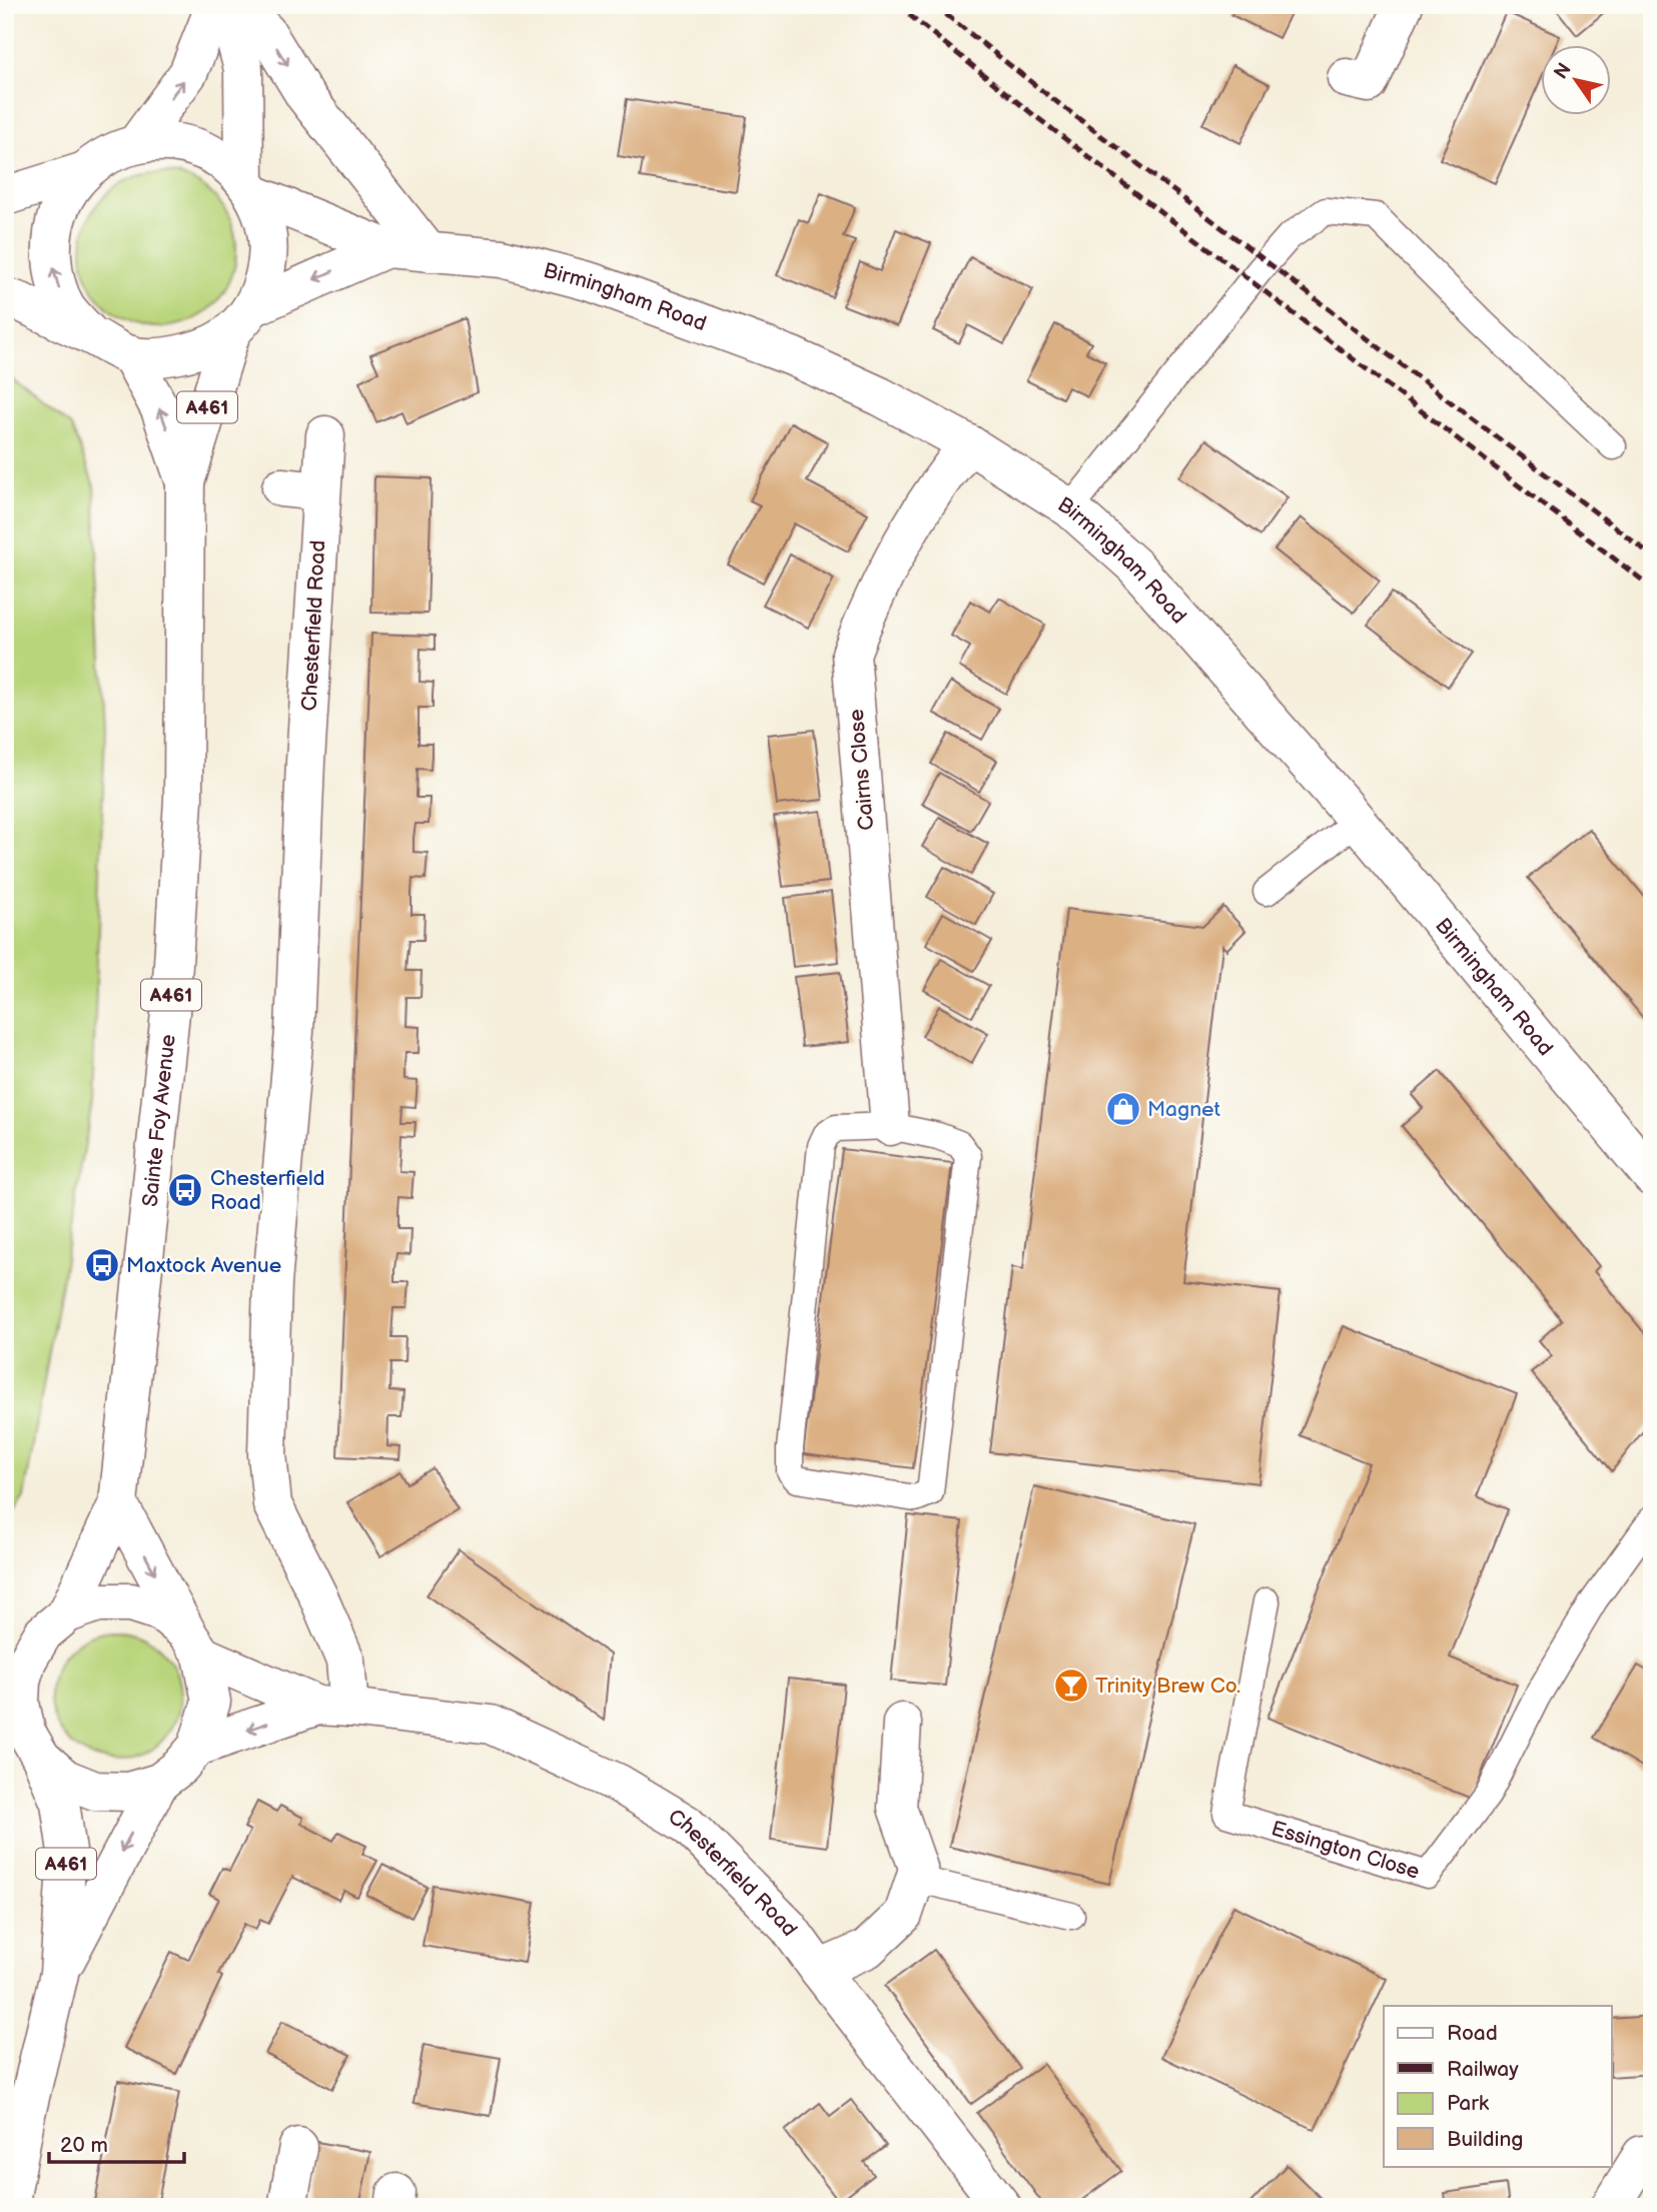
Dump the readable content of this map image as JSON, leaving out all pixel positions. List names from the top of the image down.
{
  "streets": {
    "main road": [
      "Birmingham Road",
      "A461",
      "Chesterfield Road",
      "Cairns Close",
      "Sainte Foy Avenue"
    ],
    "lane": ["Essington Close"]
  },
  "crossings": [
    ["Birmingham Road", "Cairns Close"],
    ["Birmingham Road", "Sainte Foy Avenue"],
    ["Chesterfield Road", "Sainte Foy Avenue"]
  ],
  "places": {
    "shop": ["Magnet"],
    "bus stop": ["Chesterfield Road", "Maxtock Avenue"],
    "bar": ["Trinity Brew Co."]
  },
  "legend": [
    "Road",
    "Railway",
    "Park",
    "Building"
  ],
  "scale_bar": "20 m",
  "north": "top left"
}
